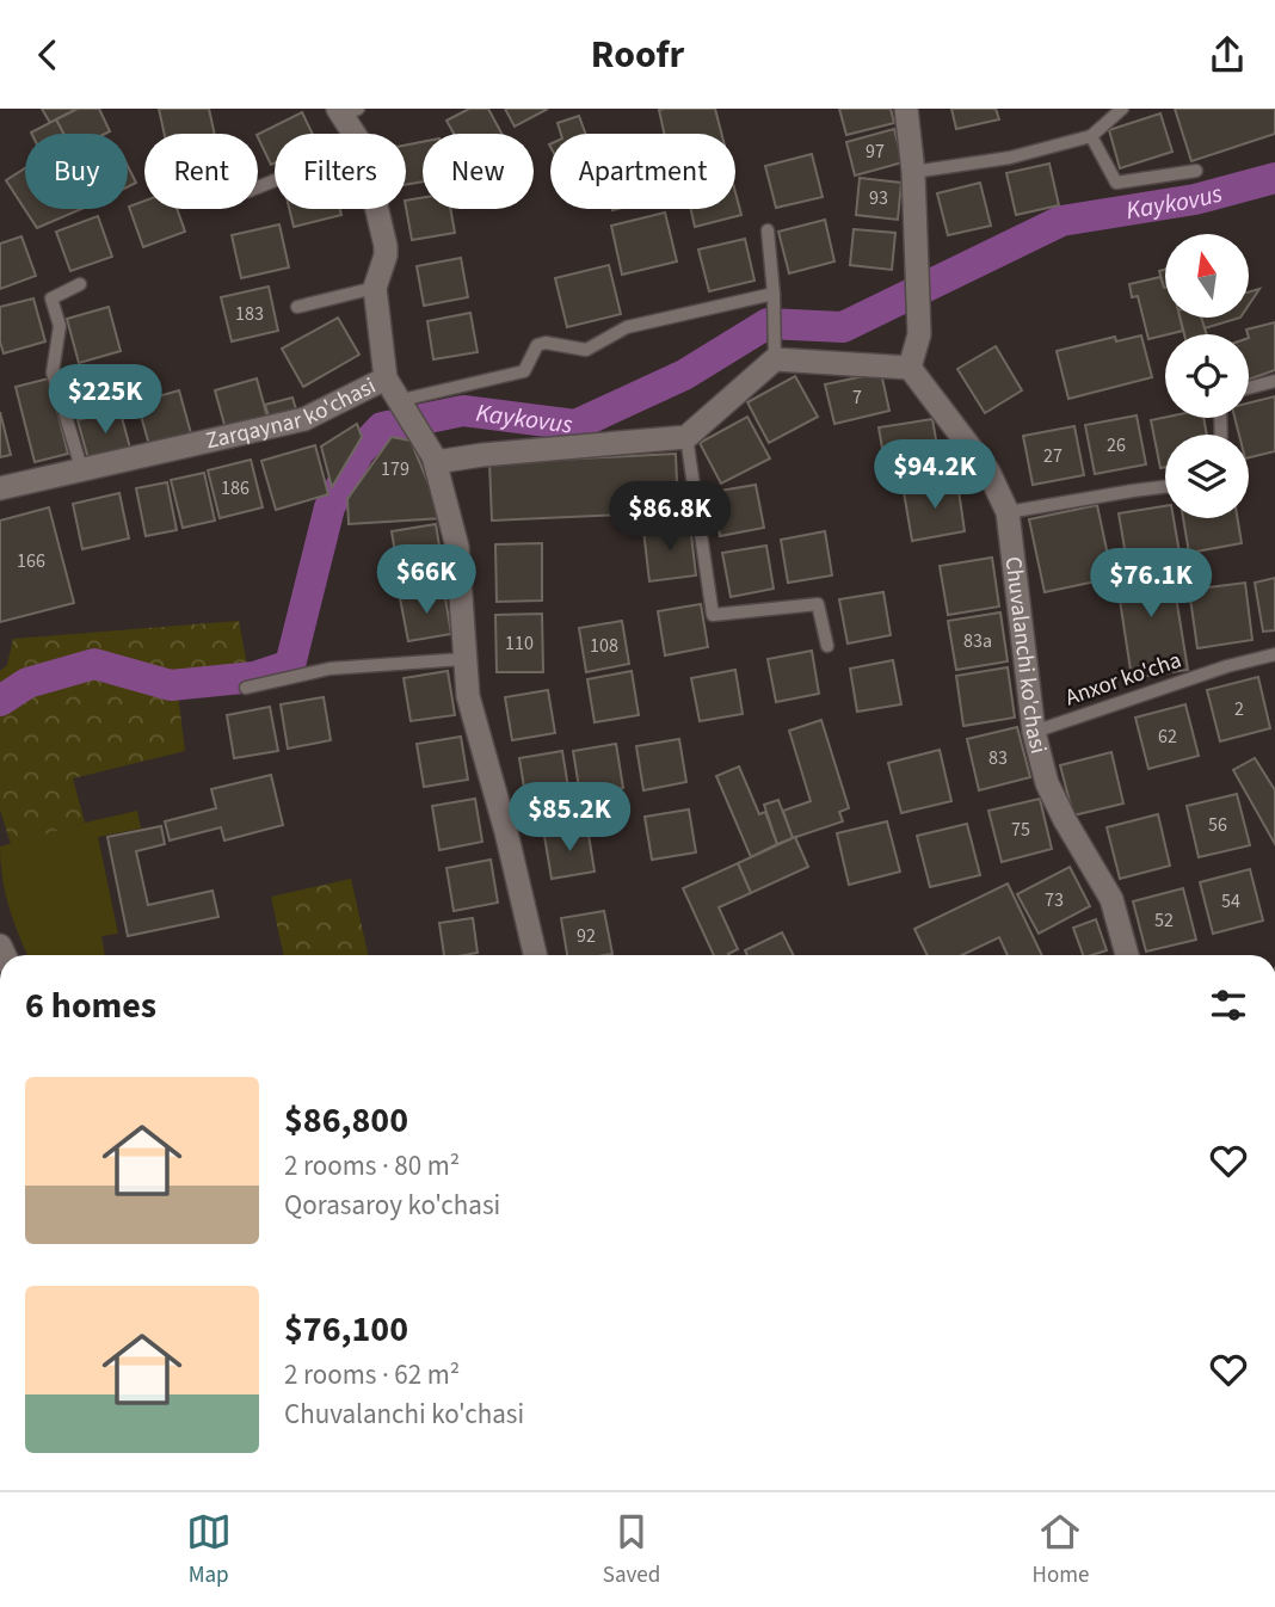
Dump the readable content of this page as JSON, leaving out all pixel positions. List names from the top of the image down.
{
  "streets": {
    "street": ["Zarqaynar ko'chasi", "Chuvalanchi ko'chasi"],
    "lane": ["Anxor ko'cha"]
  },
  "crossings": [
    ["Chuvalanchi ko'chasi", "Anxor ko'cha"]
  ],
  "water": ["Kaykovus"],
  "house_numbers": [
    "97",
    "93",
    "183",
    "7",
    "26",
    "27",
    "179",
    "186",
    "166",
    "83a",
    "110",
    "108",
    "2",
    "62",
    "83",
    "56",
    "75",
    "73",
    "54",
    "52",
    "92"
  ],
  "north": "top",
  "page": {
    "header": "Roofr",
    "chip": [
      "Buy",
      "Rent",
      "Filters",
      "New",
      "Apartment"
    ],
    "price": [
      "$225K",
      "$94.2K",
      "$86.8K",
      "$66K",
      "$76.1K",
      "$85.2K"
    ],
    "heading": "6 homes",
    "list": [
      {
        "name": "$86,800",
        "note": "2 rooms · 80 m² · Qorasaroy ko'chasi"
      },
      {
        "name": "$76,100",
        "note": "2 rooms · 62 m² · Chuvalanchi ko'chasi"
      }
    ],
    "tabs": ["Map", "Saved", "Home"]
  }
}
